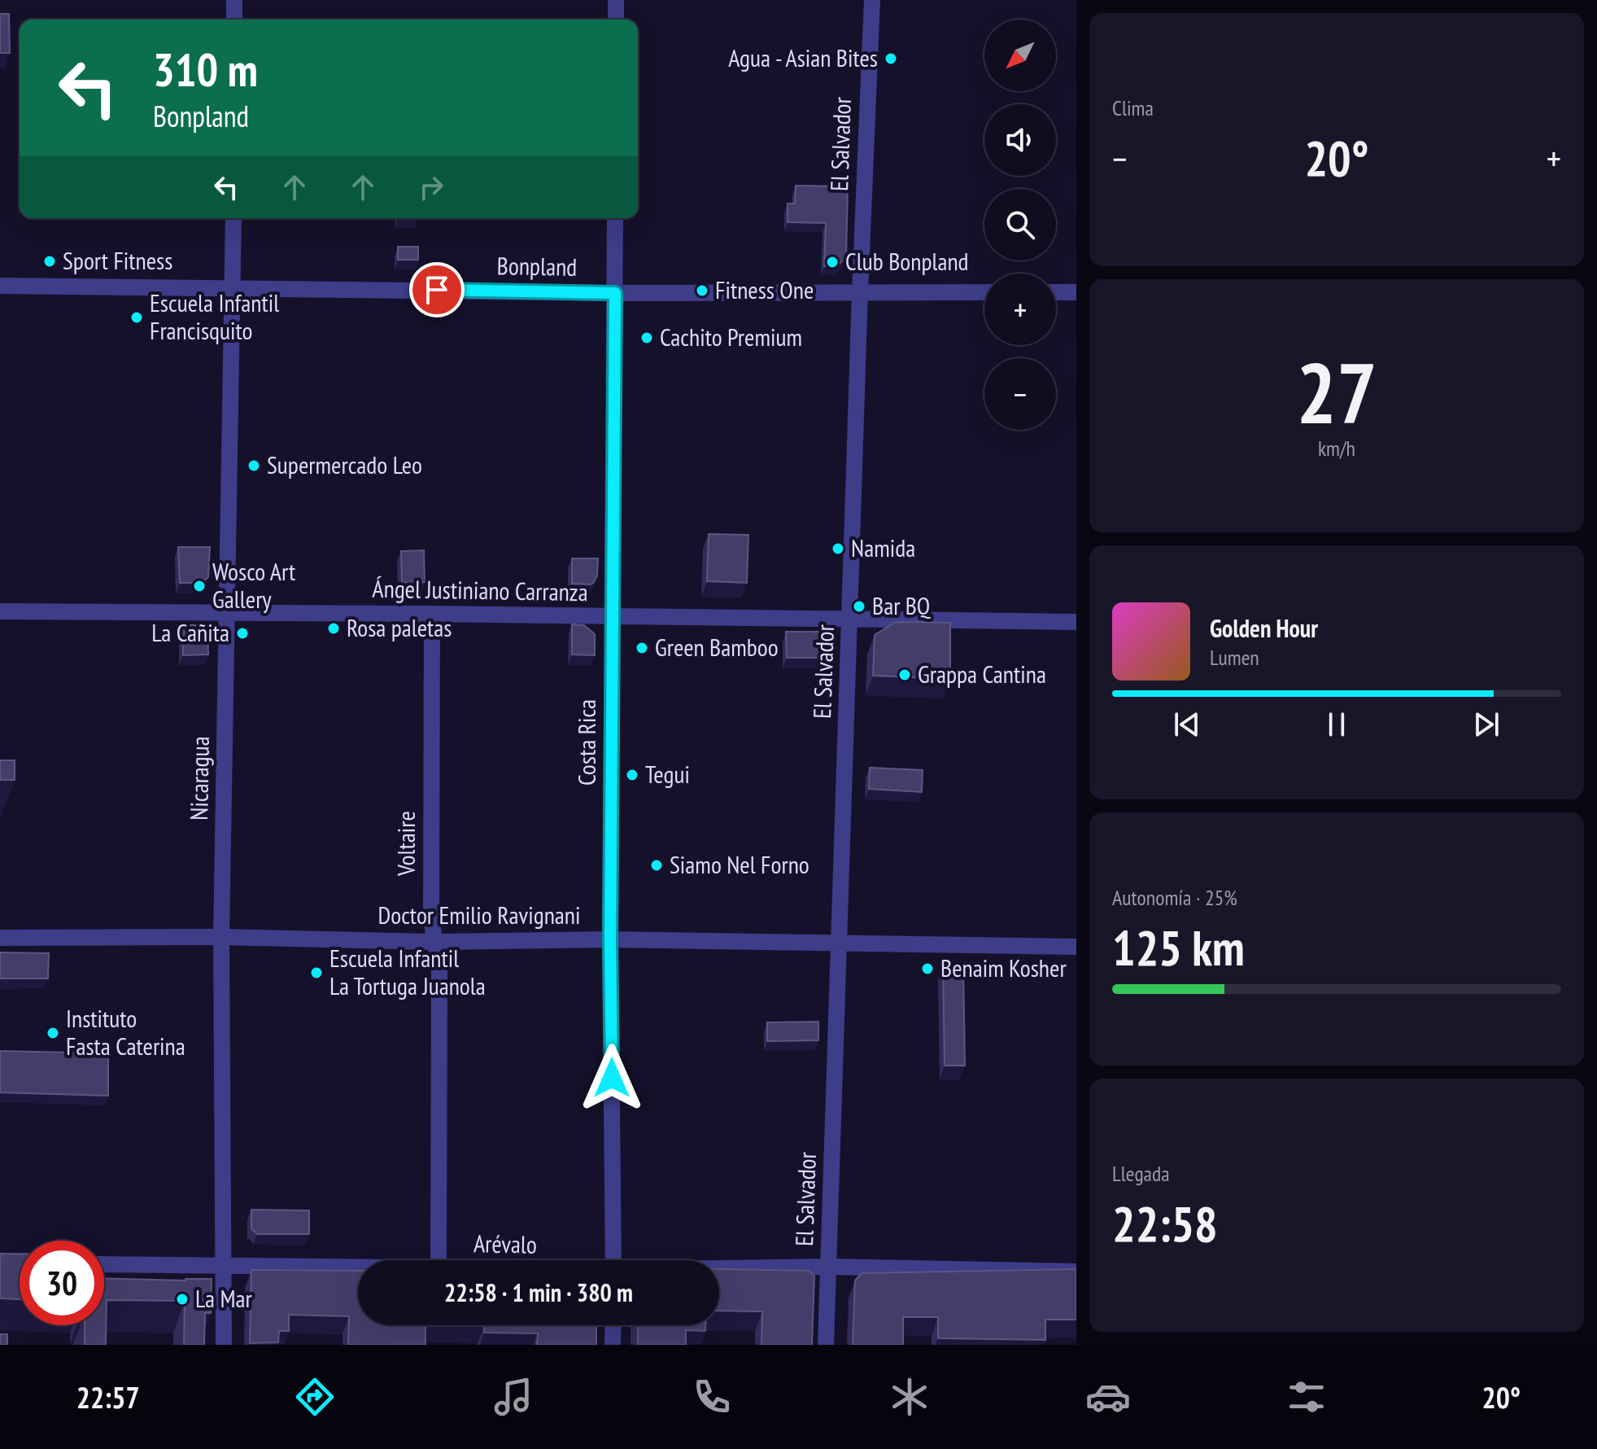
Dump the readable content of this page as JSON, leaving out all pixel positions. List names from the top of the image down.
{
  "streets": {
    "street": [
      "El Salvador",
      "Bonpland",
      "Ángel Justiniano Carranza",
      "Costa Rica",
      "Nicaragua",
      "Voltaire",
      "Doctor Emilio Ravignani",
      "Arévalo"
    ]
  },
  "crossings": [
    ["El Salvador", "Bonpland"],
    ["El Salvador", "Ángel Justiniano Carranza"],
    ["El Salvador", "Doctor Emilio Ravignani"],
    ["El Salvador", "Arévalo"],
    ["Bonpland", "Costa Rica"],
    ["Bonpland", "Nicaragua"],
    ["Ángel Justiniano Carranza", "Costa Rica"],
    ["Ángel Justiniano Carranza", "Nicaragua"],
    ["Ángel Justiniano Carranza", "Voltaire"],
    ["Costa Rica", "Doctor Emilio Ravignani"],
    ["Nicaragua", "Doctor Emilio Ravignani"],
    ["Nicaragua", "Arévalo"],
    ["Voltaire", "Doctor Emilio Ravignani"]
  ],
  "places": [
    "Agua - Asian Bites",
    "Sport Fitness",
    "Club Bonpland",
    "Fitness One",
    "Escuela Infantil Francisquito",
    "Cachito Premium",
    "Supermercado Leo",
    "Namida",
    "Wosco Art Gallery",
    "Bar BQ",
    "Rosa paletas",
    "La Cañita",
    "Green Bamboo",
    "Grappa Cantina",
    "Tegui",
    "Siamo Nel Forno",
    "Benaim Kosher",
    "Escuela Infantil La Tortuga Juanola",
    "Instituto Fasta Caterina",
    "La Mar"
  ],
  "north": "bottom left",
  "page": {
    "tile": [
      "Clima",
      ["27", "km/h"],
      ["Autonomía · 25%", "125 km"],
      ["Llegada", "22:58"]
    ],
    "map_buttons": ["+", "−"],
    "turn": ["310 m", "Bonpland"],
    "heat": ["−", "20°", "+"],
    "song": ["Golden Hour", "Lumen"],
    "limit": "30",
    "trip": "22:58 · 1 min · 380 m",
    "tabs": ["22:57", "20°"]
  }
}
